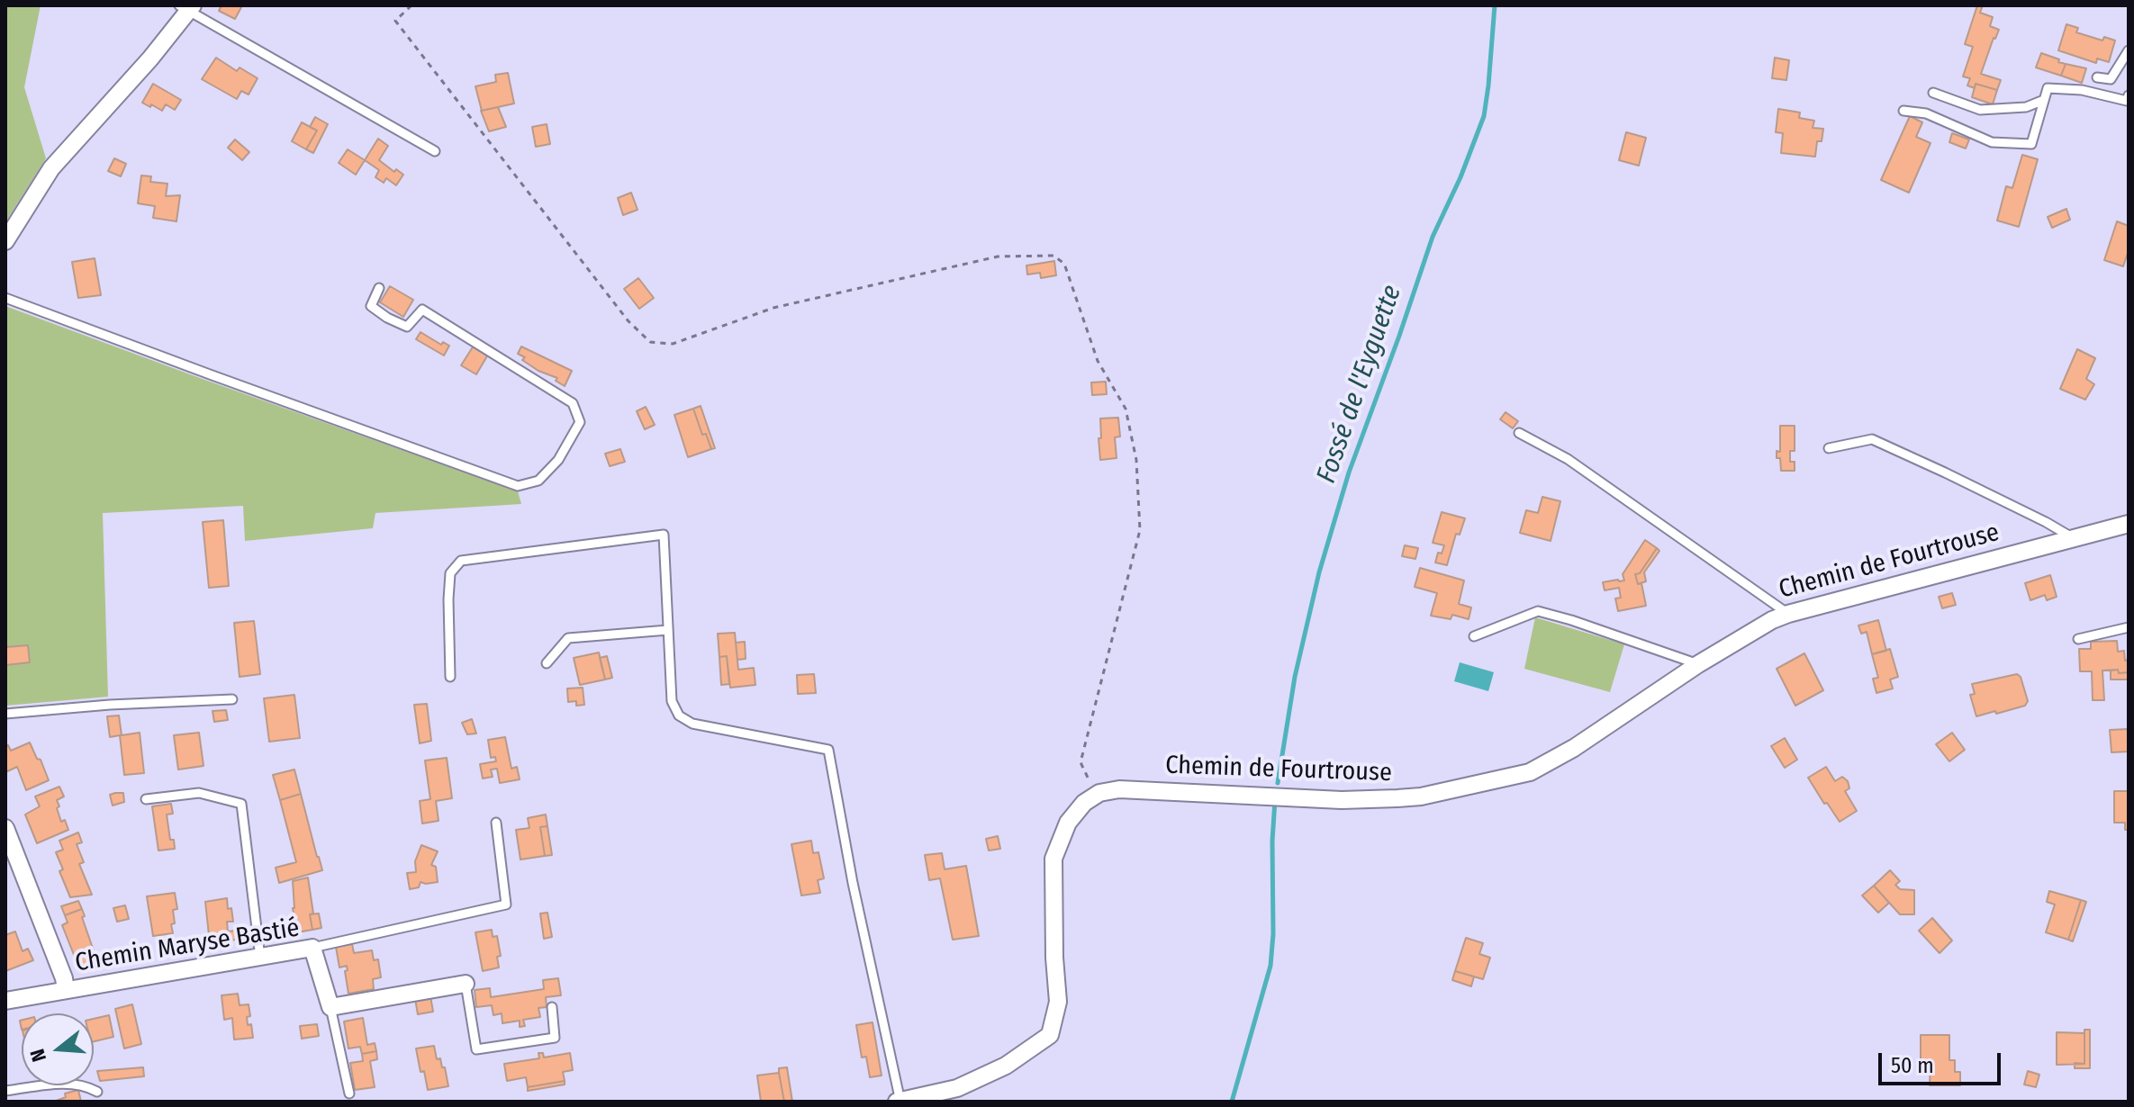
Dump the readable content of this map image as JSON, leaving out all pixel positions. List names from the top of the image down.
{
  "streets": {
    "street": ["Chemin de Fourtrouse", "Chemin Maryse Bastié"]
  },
  "water": ["Fossé de l'Eyguette"],
  "scale_bar": "50 m",
  "north": "left"
}
